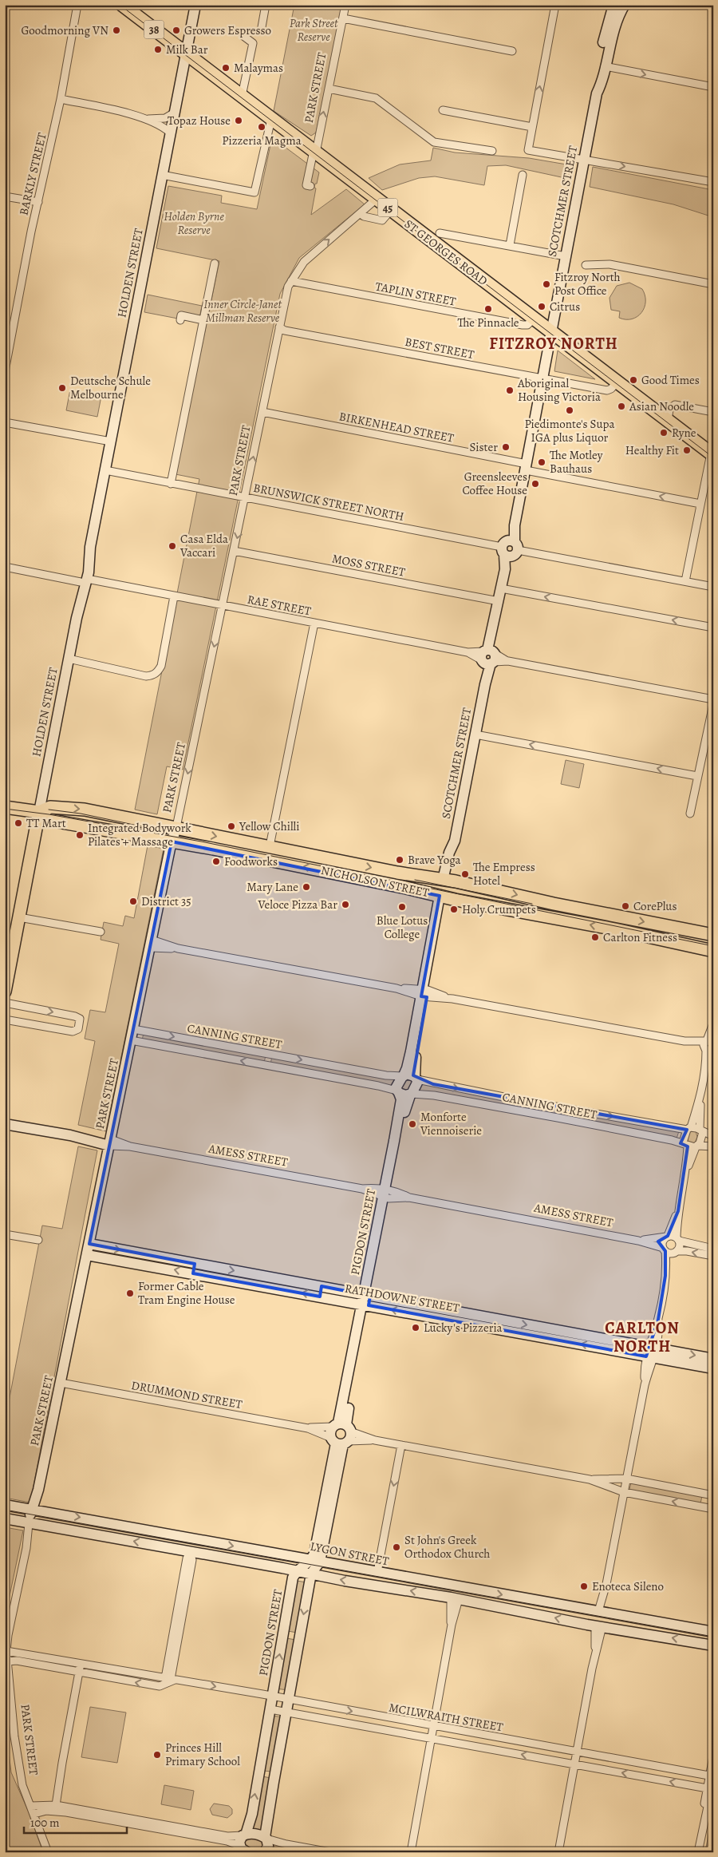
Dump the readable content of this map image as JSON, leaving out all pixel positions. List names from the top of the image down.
{
  "streets": {
    "highway": ["38", "45", "ST GEORGES ROAD"],
    "main road": ["NICHOLSON STREET"],
    "street": [
      "PARK STREET",
      "BARKLY STREET",
      "SCOTCHMER STREET",
      "HOLDEN STREET",
      "TAPLIN STREET",
      "BEST STREET",
      "BIRKENHEAD STREET",
      "BRUNSWICK STREET NORTH",
      "MOSS STREET",
      "RAE STREET",
      "CANNING STREET",
      "AMESS STREET",
      "PIGDON STREET",
      "RATHDOWNE STREET",
      "DRUMMOND STREET",
      "LYGON STREET",
      "MCILWRAITH STREET"
    ]
  },
  "crossings": [
    ["PARK STREET", "ST GEORGES ROAD"],
    ["PARK STREET", "TAPLIN STREET"],
    ["PARK STREET", "BEST STREET"],
    ["PARK STREET", "BIRKENHEAD STREET"],
    ["PARK STREET", "BRUNSWICK STREET NORTH"],
    ["PARK STREET", "MOSS STREET"],
    ["PARK STREET", "RAE STREET"],
    ["PARK STREET", "NICHOLSON STREET"],
    ["PARK STREET", "CANNING STREET"],
    ["PARK STREET", "AMESS STREET"],
    ["PARK STREET", "RATHDOWNE STREET"],
    ["PARK STREET", "DRUMMOND STREET"],
    ["PARK STREET", "LYGON STREET"],
    ["PARK STREET", "MCILWRAITH STREET"],
    ["SCOTCHMER STREET", "ST GEORGES ROAD"],
    ["SCOTCHMER STREET", "BEST STREET"],
    ["SCOTCHMER STREET", "BIRKENHEAD STREET"],
    ["SCOTCHMER STREET", "BRUNSWICK STREET NORTH"],
    ["SCOTCHMER STREET", "MOSS STREET"],
    ["SCOTCHMER STREET", "RAE STREET"],
    ["SCOTCHMER STREET", "NICHOLSON STREET"],
    ["ST GEORGES ROAD", "HOLDEN STREET"],
    ["ST GEORGES ROAD", "TAPLIN STREET"],
    ["ST GEORGES ROAD", "BEST STREET"],
    ["HOLDEN STREET", "BRUNSWICK STREET NORTH"],
    ["HOLDEN STREET", "RAE STREET"],
    ["HOLDEN STREET", "NICHOLSON STREET"],
    ["CANNING STREET", "PIGDON STREET"],
    ["AMESS STREET", "PIGDON STREET"],
    ["PIGDON STREET", "RATHDOWNE STREET"],
    ["PIGDON STREET", "DRUMMOND STREET"],
    ["PIGDON STREET", "LYGON STREET"],
    ["PIGDON STREET", "MCILWRAITH STREET"]
  ],
  "one_way": ["BIRKENHEAD STREET"],
  "districts": ["FITZROY NORTH", "CARLTON NORTH"],
  "parks": ["Park Street Reserve", "Holden Byrne Reserve", "Inner Circle-Janet Millman Reserve"],
  "places": [
    "Goodmorning VN",
    "Growers Espresso",
    "Milk Bar",
    "Malaymas",
    "Topaz House",
    "Pizzeria Magma",
    "Fitzroy North Post Office",
    "Citrus",
    "The Pinnacle",
    "Good Times",
    "Deutsche Schule Melbourne",
    "Aboriginal Housing Victoria",
    "Asian Noodle",
    "Piedimonte's Supa IGA plus Liquor",
    "Ryne",
    "Sister",
    "Healthy Fit",
    "The Motley Bauhaus",
    "Greensleeves Coffee House",
    "Casa Elda Vaccari",
    "TT Mart",
    "Yellow Chilli",
    "Integrated Bodywork Pilates + Massage",
    "Brave Yoga",
    "Foodworks",
    "The Empress Hotel",
    "Mary Lane",
    "District 35",
    "Veloce Pizza Bar",
    "CorePlus",
    "Blue Lotus College",
    "Holy Crumpets",
    "Carlton Fitness",
    "Monforte Viennoiserie",
    "Former Cable Tram Engine House",
    "Lucky's Pizzeria",
    "St John's Greek Orthodox Church",
    "Enoteca Sileno",
    "Princes Hill Primary School"
  ],
  "scale_bar": "100 m"
}
